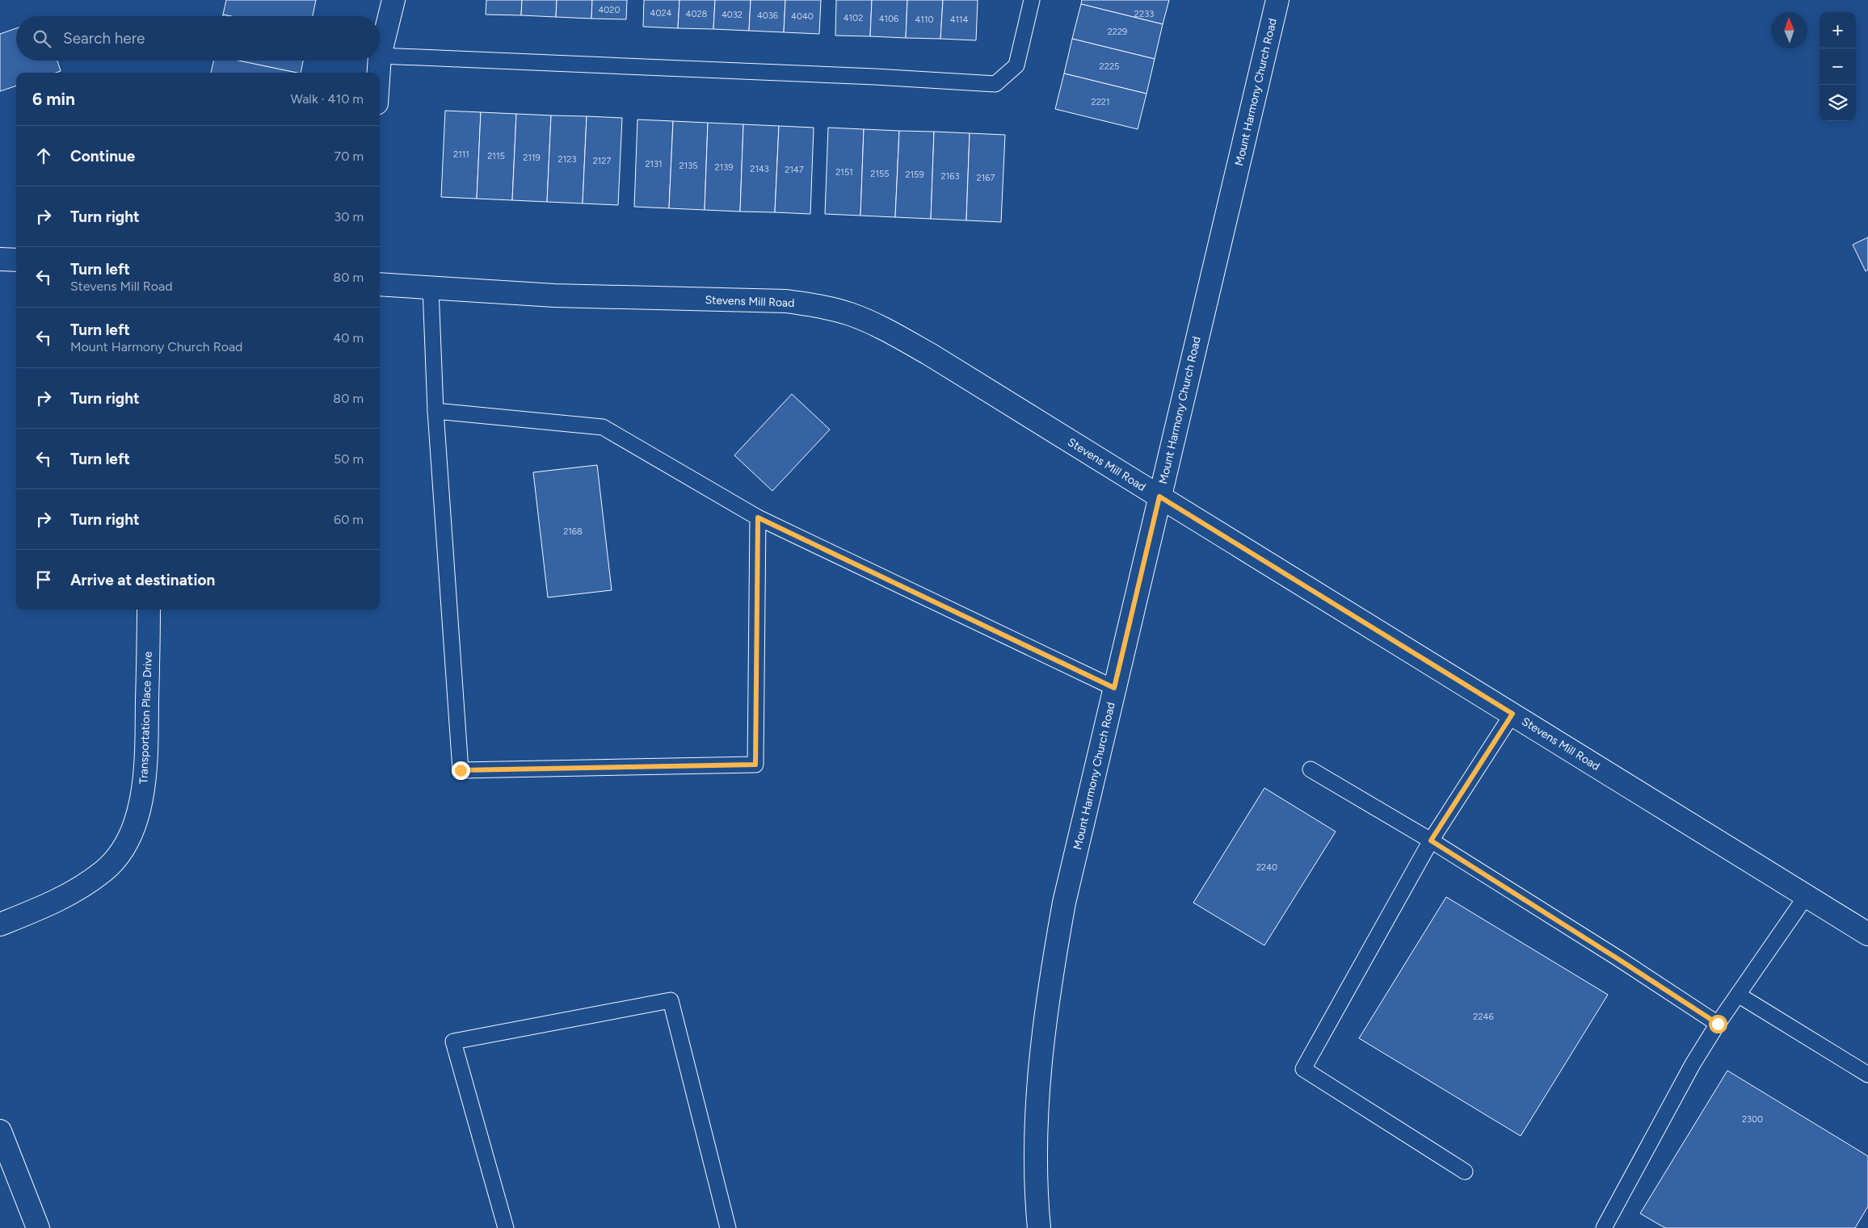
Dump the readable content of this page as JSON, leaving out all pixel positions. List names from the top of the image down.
{
  "streets": {
    "main road": ["Mount Harmony Church Road", "Stevens Mill Road", "Transportation Place Drive"]
  },
  "crossings": [
    ["Mount Harmony Church Road", "Stevens Mill Road"]
  ],
  "house_numbers": [
    "4020",
    "4024",
    "4028",
    "2233",
    "4032",
    "4036",
    "4040",
    "4102",
    "4106",
    "4110",
    "4114",
    "2229",
    "2225",
    "2221",
    "2111",
    "2115",
    "2119",
    "2123",
    "2127",
    "2131",
    "2135",
    "2139",
    "2143",
    "2147",
    "2151",
    "2155",
    "2159",
    "2163",
    "2167",
    "2168",
    "2240",
    "2246",
    "2300"
  ],
  "north": "top",
  "page": {
    "map_buttons": ["+", "−"],
    "search": "Search here",
    "heading": ["6 min", "Walk · 410 m"],
    "list": [
      ["Continue", "70 m"],
      ["Turn right", "30 m"],
      ["Turn left", "Stevens Mill Road", "80 m"],
      ["Turn left", "Mount Harmony Church Road", "40 m"],
      ["Turn right", "80 m"],
      ["Turn left", "50 m"],
      ["Turn right", "60 m"],
      "Arrive at destination"
    ]
  }
}
